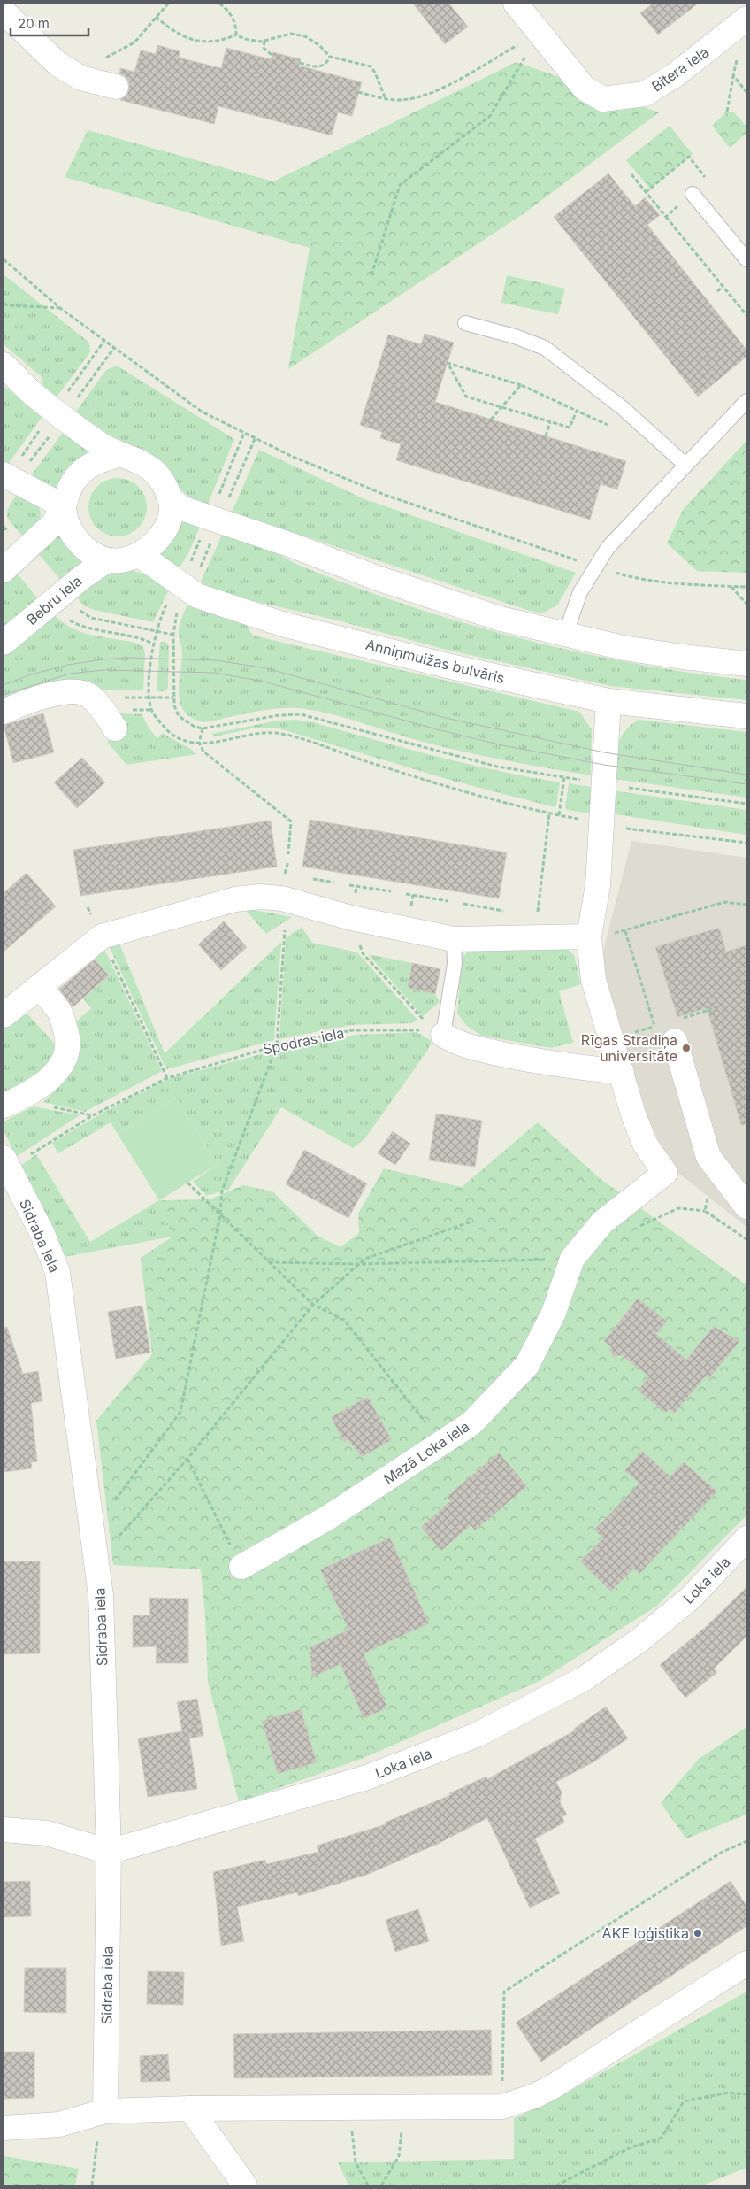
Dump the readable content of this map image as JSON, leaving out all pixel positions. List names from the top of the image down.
{
  "streets": {
    "street": [
      "Bitera iela",
      "Bebru iela",
      "Anniņmuižas bulvāris",
      "Sidraba iela",
      "Mazā Loka iela",
      "Loka iela"
    ],
    "path": ["Spodras iela"]
  },
  "crossings": [
    ["Bebru iela", "Anniņmuižas bulvāris"],
    ["Spodras iela", "Sidraba iela"],
    ["Sidraba iela", "Loka iela"]
  ],
  "places": ["Rīgas Stradiņa universitāte", "AKE loģistika"],
  "scale_bar": "20 m"
}
